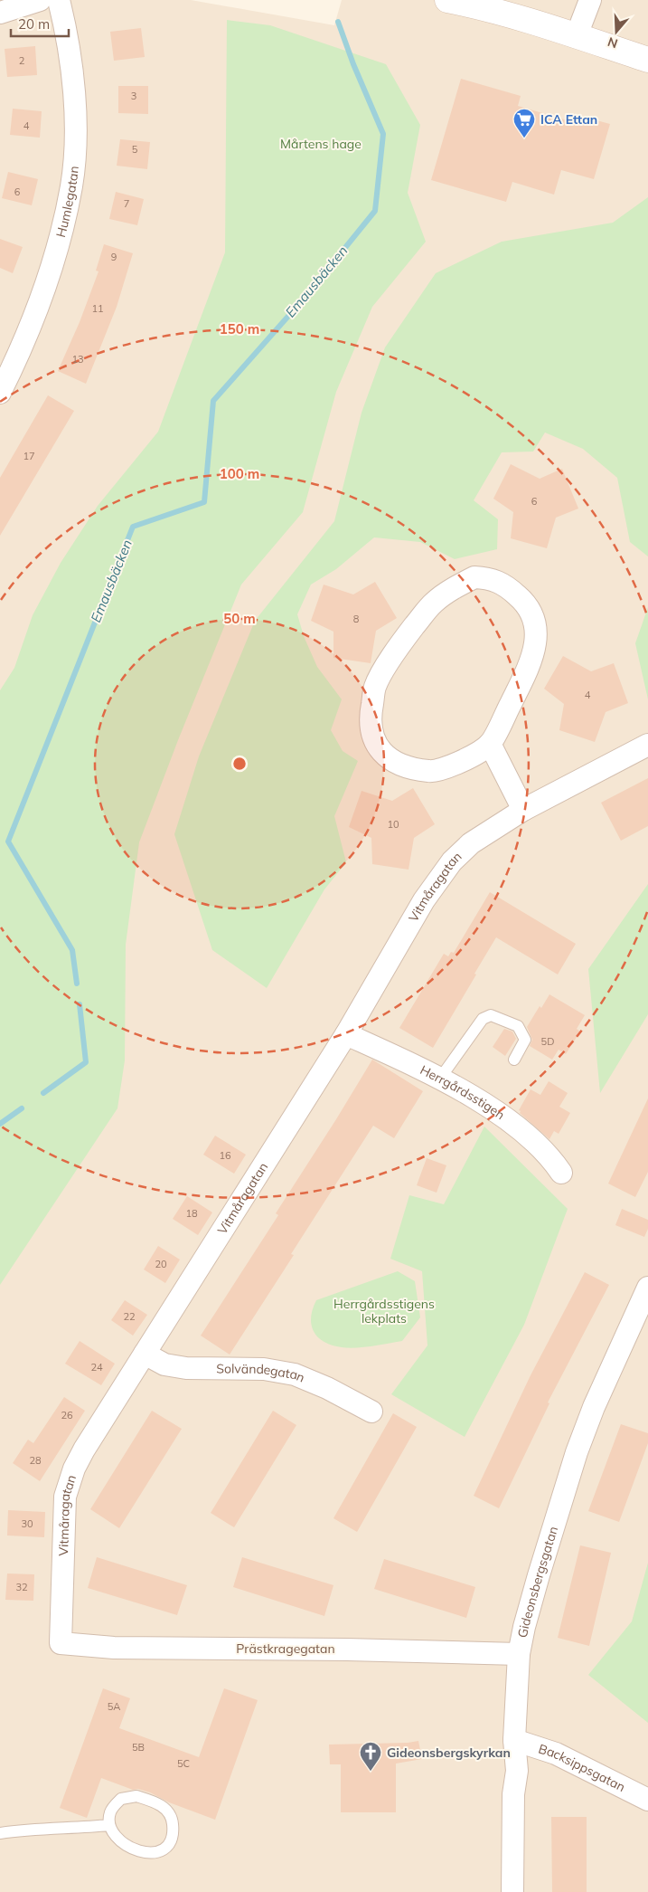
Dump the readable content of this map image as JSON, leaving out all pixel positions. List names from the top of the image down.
{
  "streets": {
    "street": [
      "Humlegatan",
      "Vitmåragatan",
      "Herrgårdsstigen",
      "Solvändegatan",
      "Gideonsbergsgatan",
      "Prästkragegatan",
      "Backsippsgatan"
    ]
  },
  "crossings": [
    ["Vitmåragatan", "Herrgårdsstigen"],
    ["Vitmåragatan", "Solvändegatan"],
    ["Vitmåragatan", "Prästkragegatan"],
    ["Gideonsbergsgatan", "Prästkragegatan"],
    ["Gideonsbergsgatan", "Backsippsgatan"]
  ],
  "water": ["Emausbäcken"],
  "parks": ["Mårtens hage", "Herrgårdsstigens lekplats"],
  "places": {
    "supermarket": ["ICA Ettan"],
    "church": ["Gideonsbergskyrkan"]
  },
  "house_numbers": [
    "2",
    "3",
    "4",
    "5",
    "6",
    "7",
    "9",
    "11",
    "13",
    "17",
    "6",
    "8",
    "4",
    "10",
    "5D",
    "16",
    "18",
    "20",
    "22",
    "24",
    "26",
    "28",
    "30",
    "32",
    "5A",
    "5B",
    "5C"
  ],
  "scale_bar": "20 m",
  "north": "bottom",
  "rings": ["150 m", "100 m", "50 m"]
}
